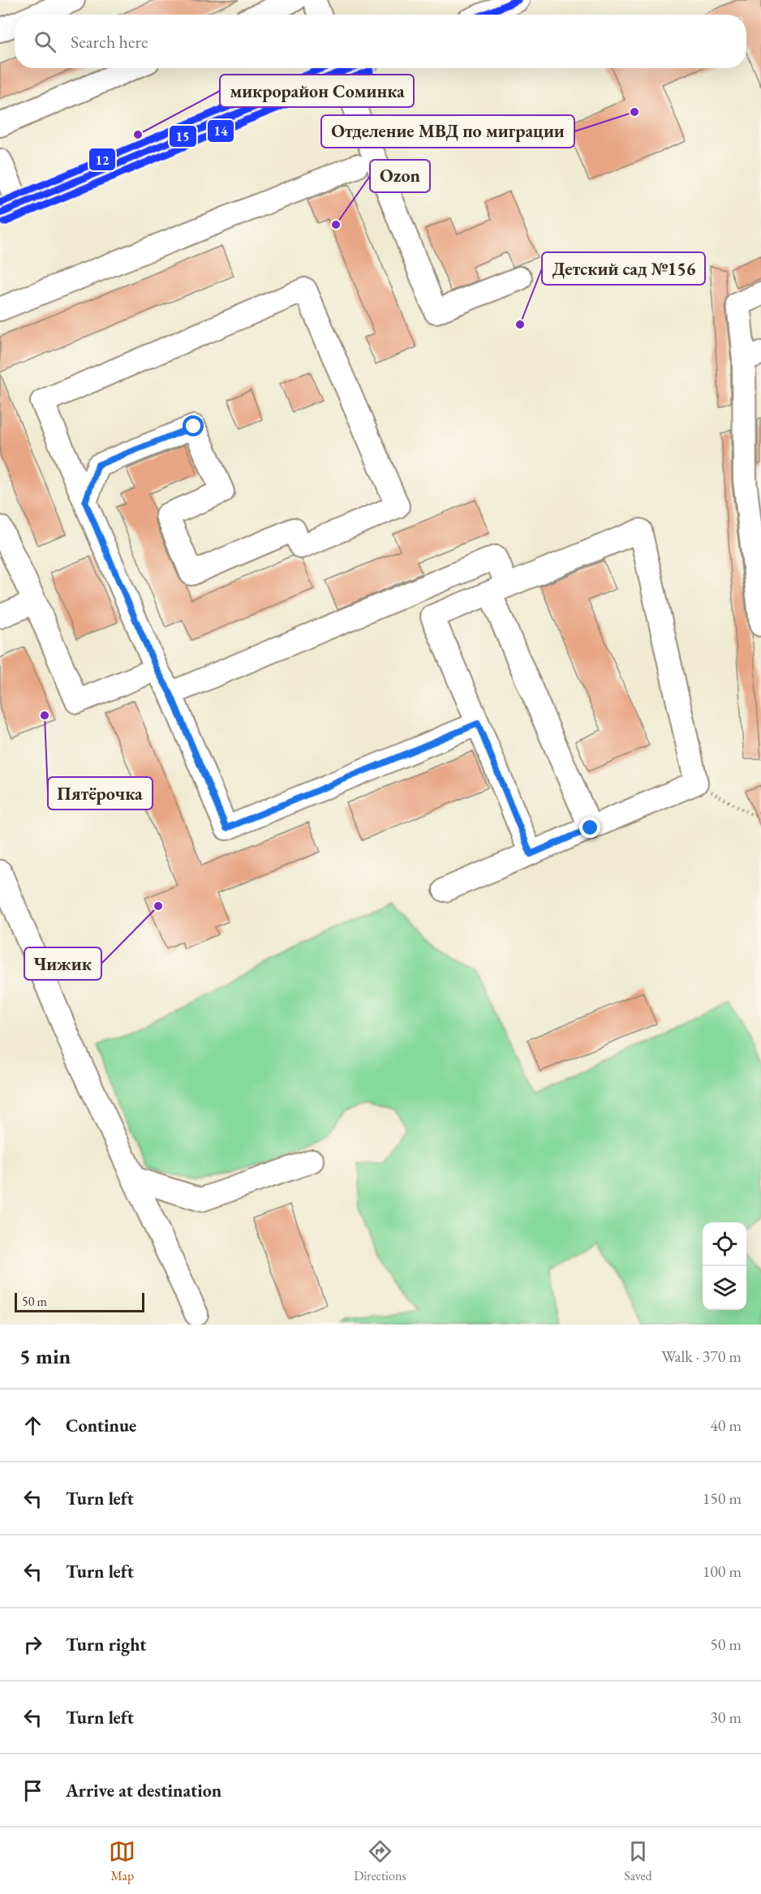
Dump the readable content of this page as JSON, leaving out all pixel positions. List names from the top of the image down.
{
  "places": [
    "Отделение МВД по миграции",
    "микрорайон Соминка",
    "Ozon",
    "Детский сад №156",
    "Пятёрочка",
    "Чижик"
  ],
  "lines": ["transit line 15", "transit line 12", "transit line 14"],
  "scale_bar": "50 m",
  "page": {
    "search": "Search here",
    "scale": "50 m",
    "heading": ["5 min", "Walk · 370 m"],
    "list": [
      ["Continue", "40 m"],
      ["Turn left", "150 m"],
      ["Turn left", "100 m"],
      ["Turn right", "50 m"],
      ["Turn left", "30 m"],
      "Arrive at destination"
    ],
    "nav": ["Map", "Directions", "Saved"]
  }
}
